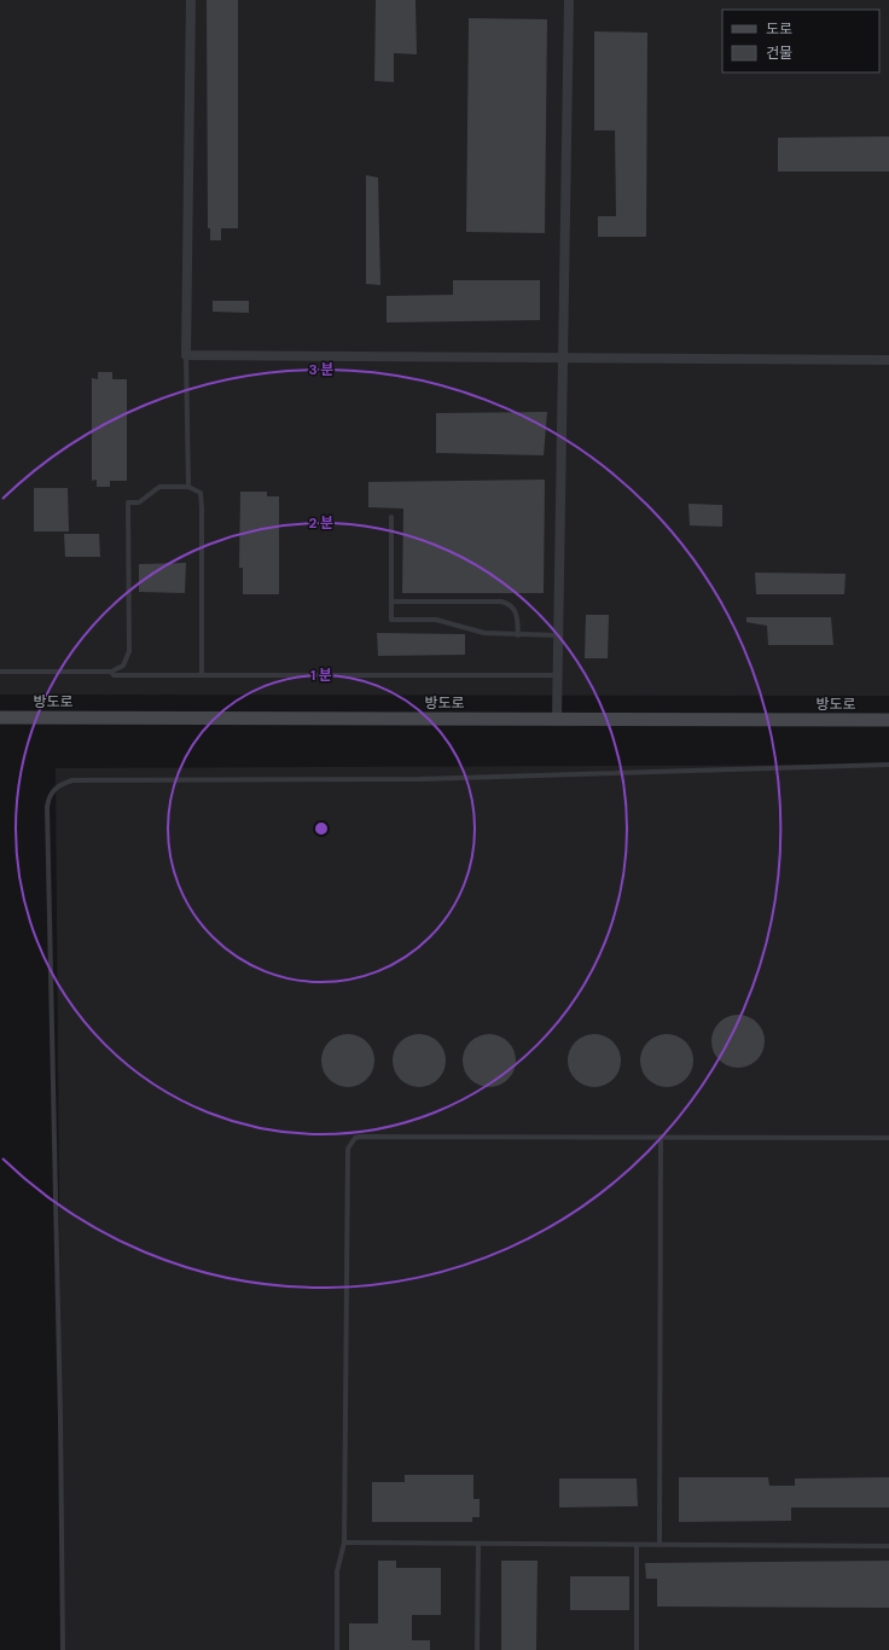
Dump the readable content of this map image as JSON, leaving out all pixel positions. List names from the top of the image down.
{
  "streets": {
    "street": ["방도로"]
  },
  "legend": ["도로", "건물"],
  "rings": ["3 분", "2 분", "1 분"]
}
